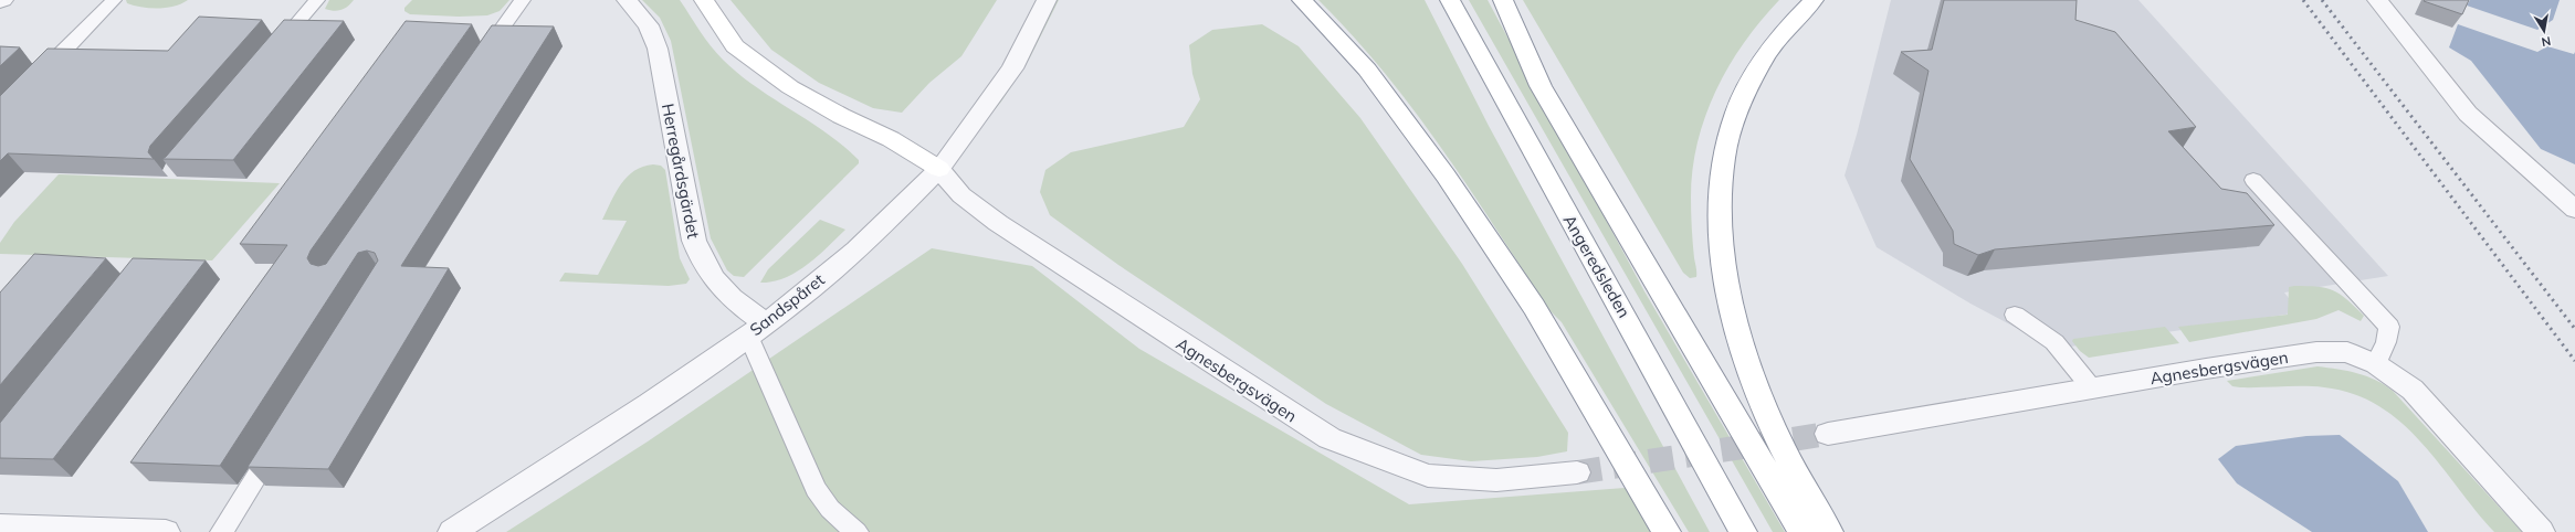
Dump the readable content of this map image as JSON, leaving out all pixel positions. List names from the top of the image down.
{
  "streets": {
    "main road": ["Angeredsleden"],
    "street": ["Herregårdsgärdet", "Sandspåret", "Agnesbergsvägen"]
  },
  "crossings": [
    ["Herregårdsgärdet", "Sandspåret"],
    ["Sandspåret", "Agnesbergsvägen"]
  ],
  "north": "bottom"
}
